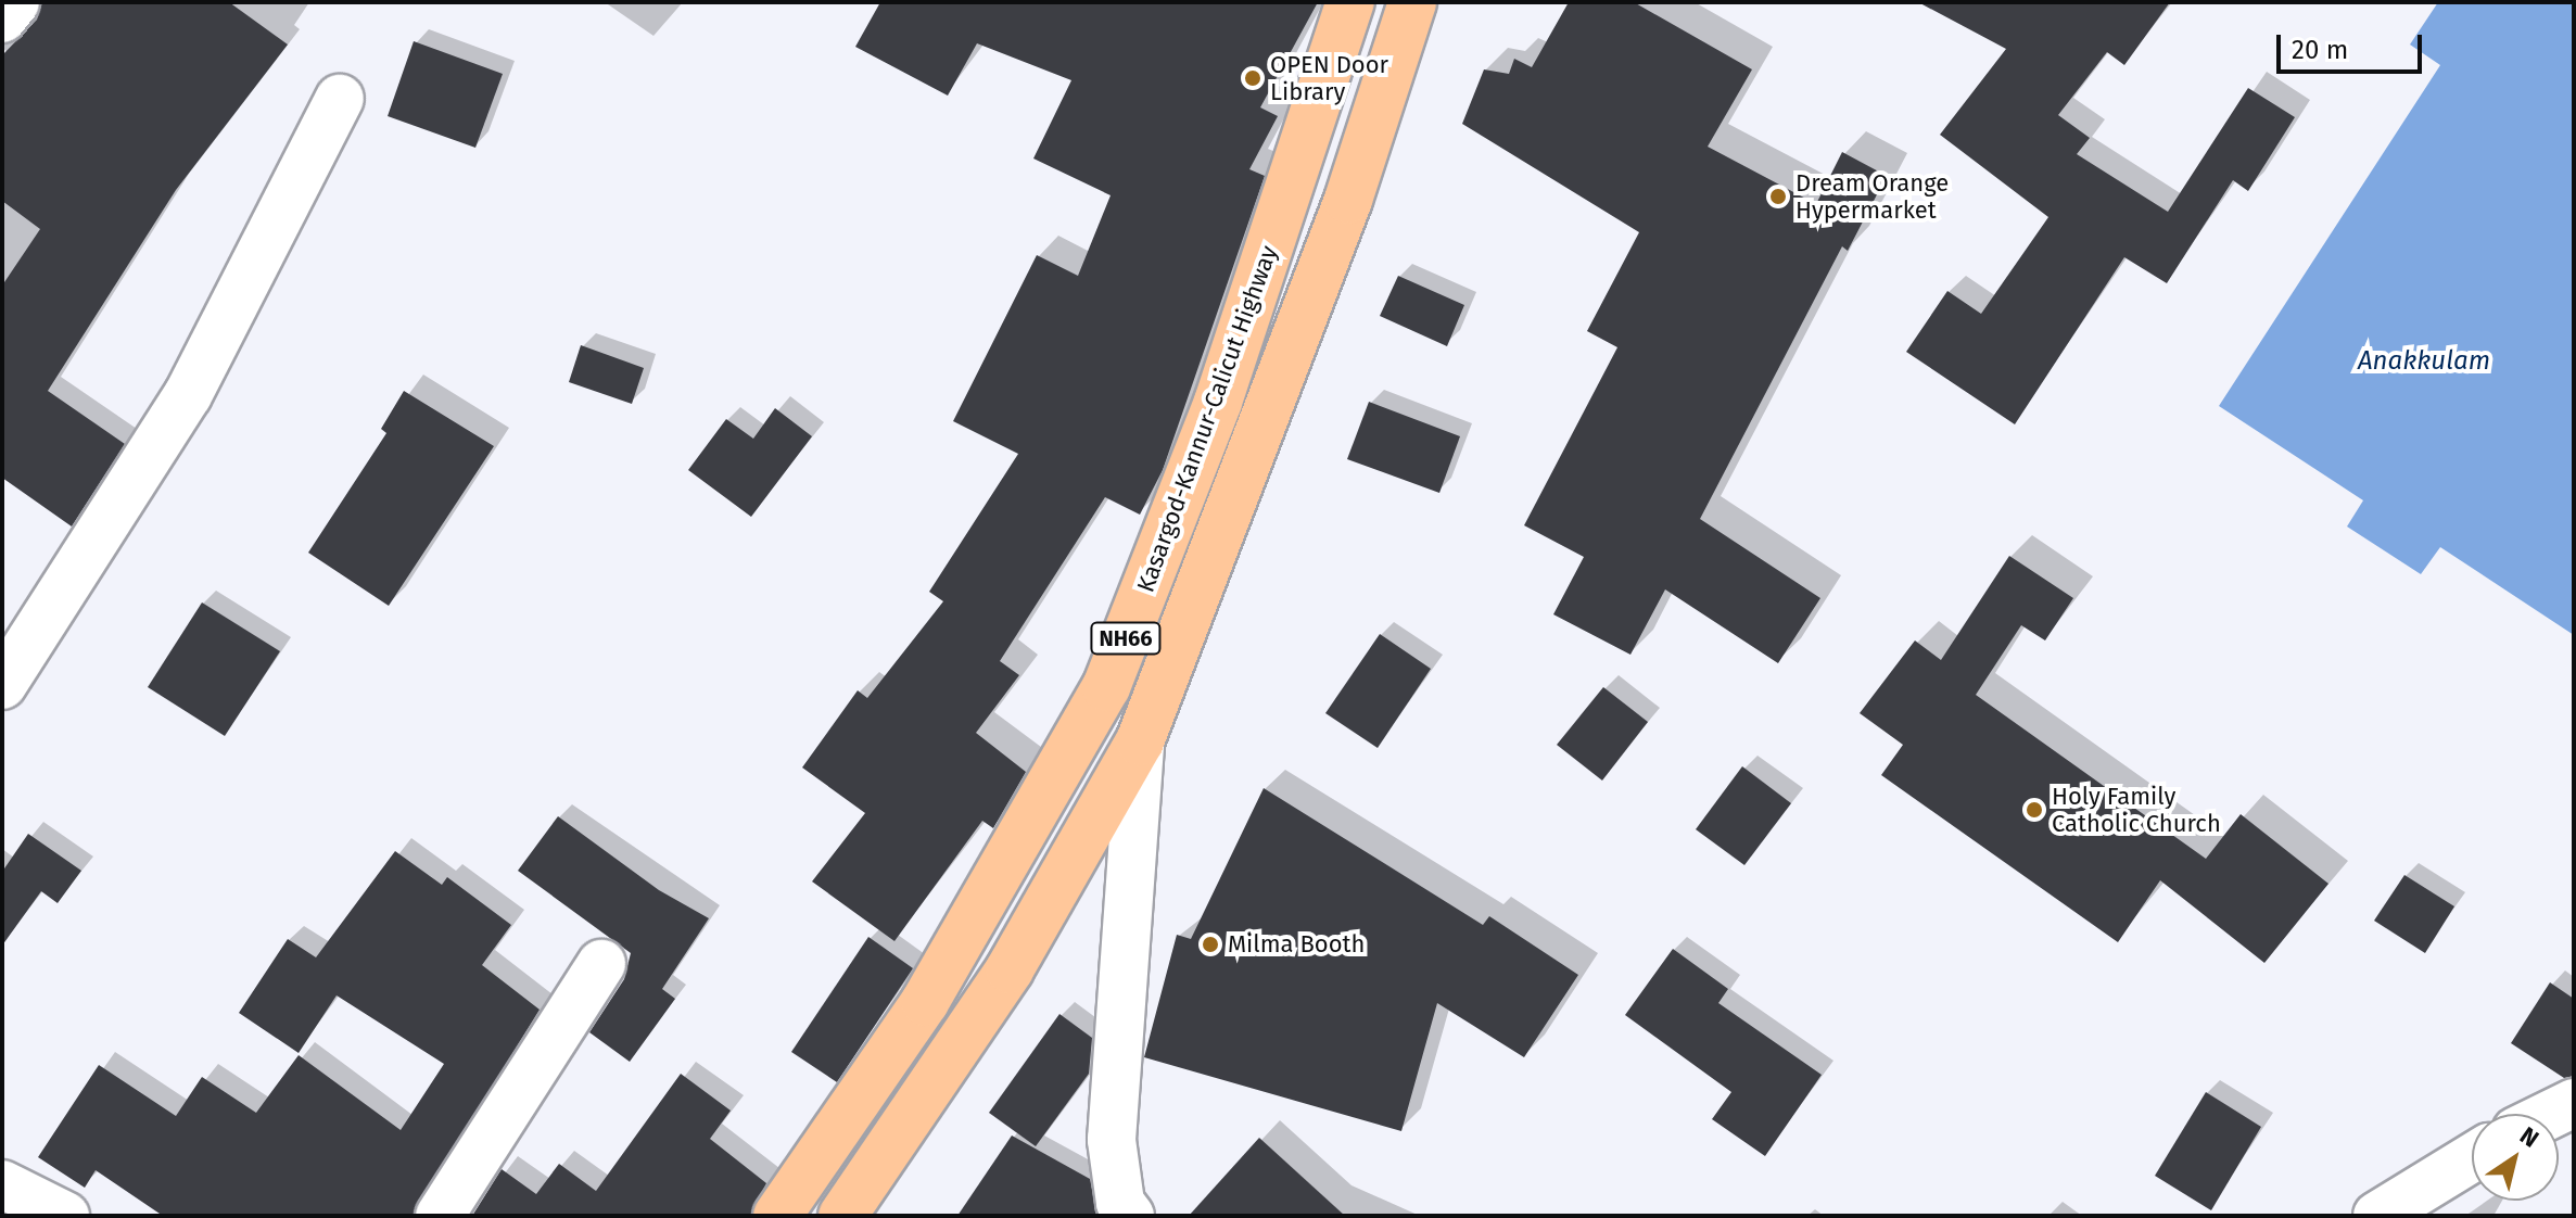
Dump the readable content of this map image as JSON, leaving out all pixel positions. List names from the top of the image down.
{
  "streets": {
    "highway": ["Kasargod-Kannur-Calicut Highway", "NH66"]
  },
  "water": ["Anakkulam"],
  "places": [
    "OPEN Door Library",
    "Dream Orange Hypermarket",
    "Holy Family Catholic Church",
    "Milma Booth"
  ],
  "scale_bar": "20 m",
  "north": "top right"
}
